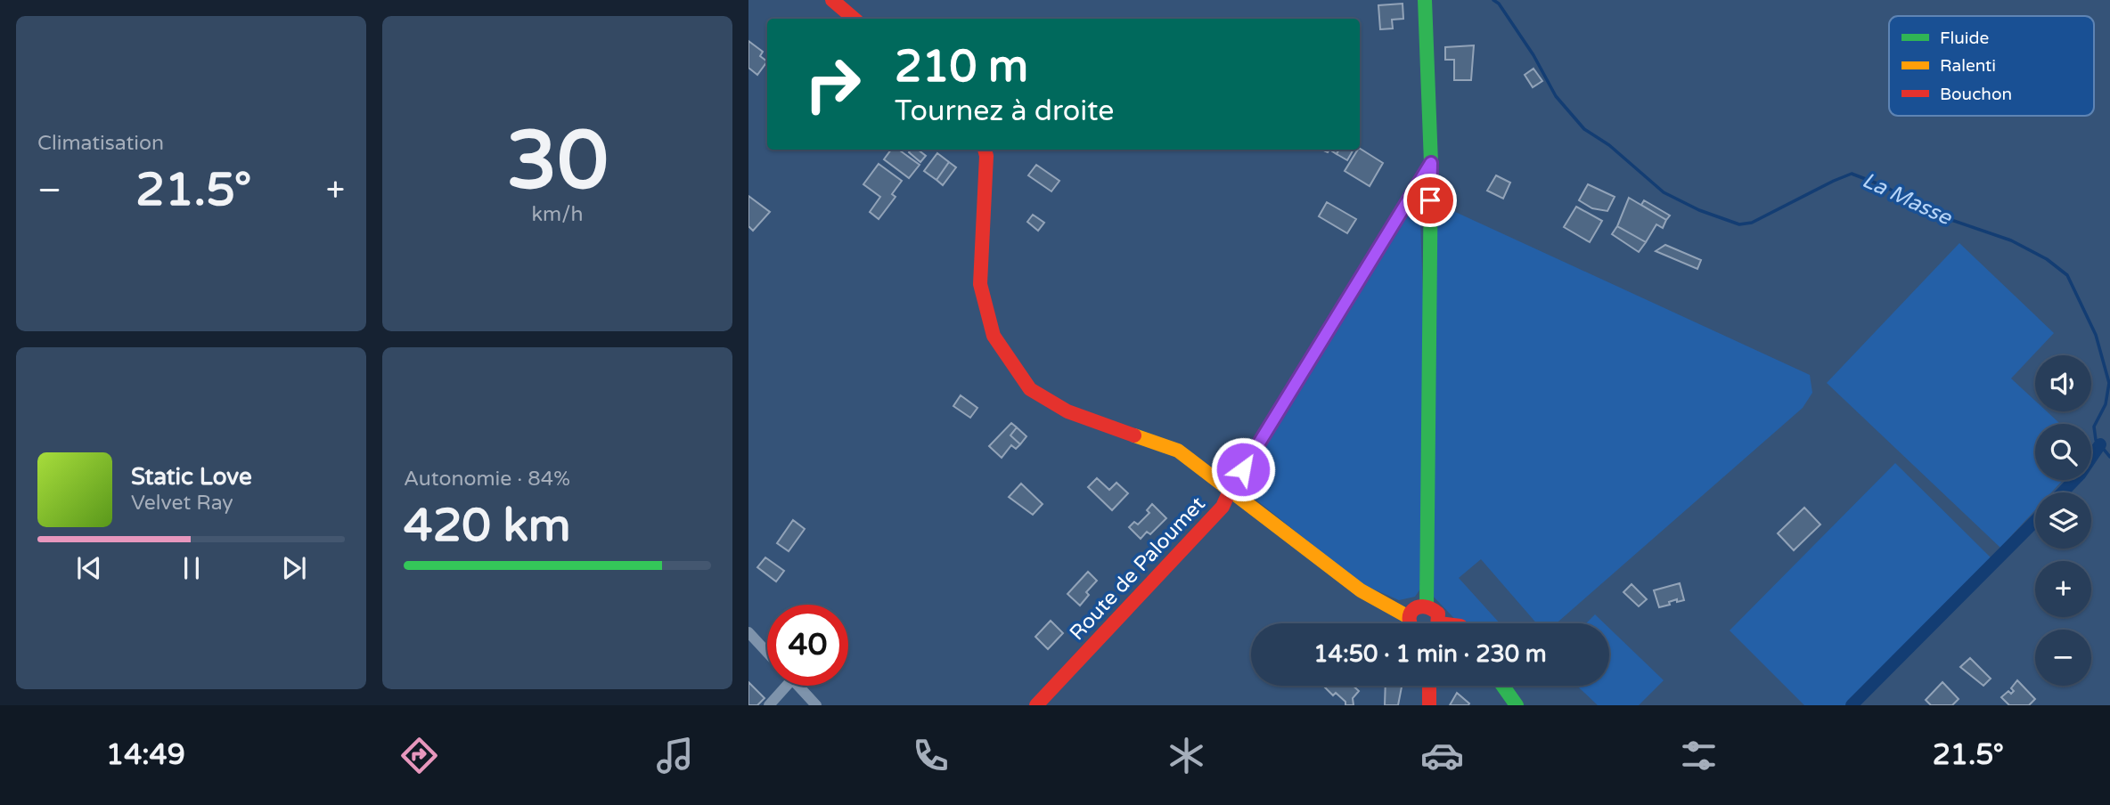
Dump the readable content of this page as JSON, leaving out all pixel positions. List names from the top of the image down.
{
  "streets": {
    "street": ["Route de Paloumet"]
  },
  "water": ["La Masse"],
  "legend": ["Fluide", "Ralenti", "Bouchon"],
  "page": {
    "tile": [
      "Climatisation",
      ["30", "km/h"],
      ["Autonomie · 84%", "420 km"]
    ],
    "turn": ["210 m", "Tournez à droite"],
    "heat": ["−", "21.5°", "+"],
    "map_buttons": ["+", "−"],
    "song": ["Static Love", "Velvet Ray"],
    "limit": "40",
    "trip": "14:50 · 1 min · 230 m",
    "tabs": ["14:49", "21.5°"]
  }
}
